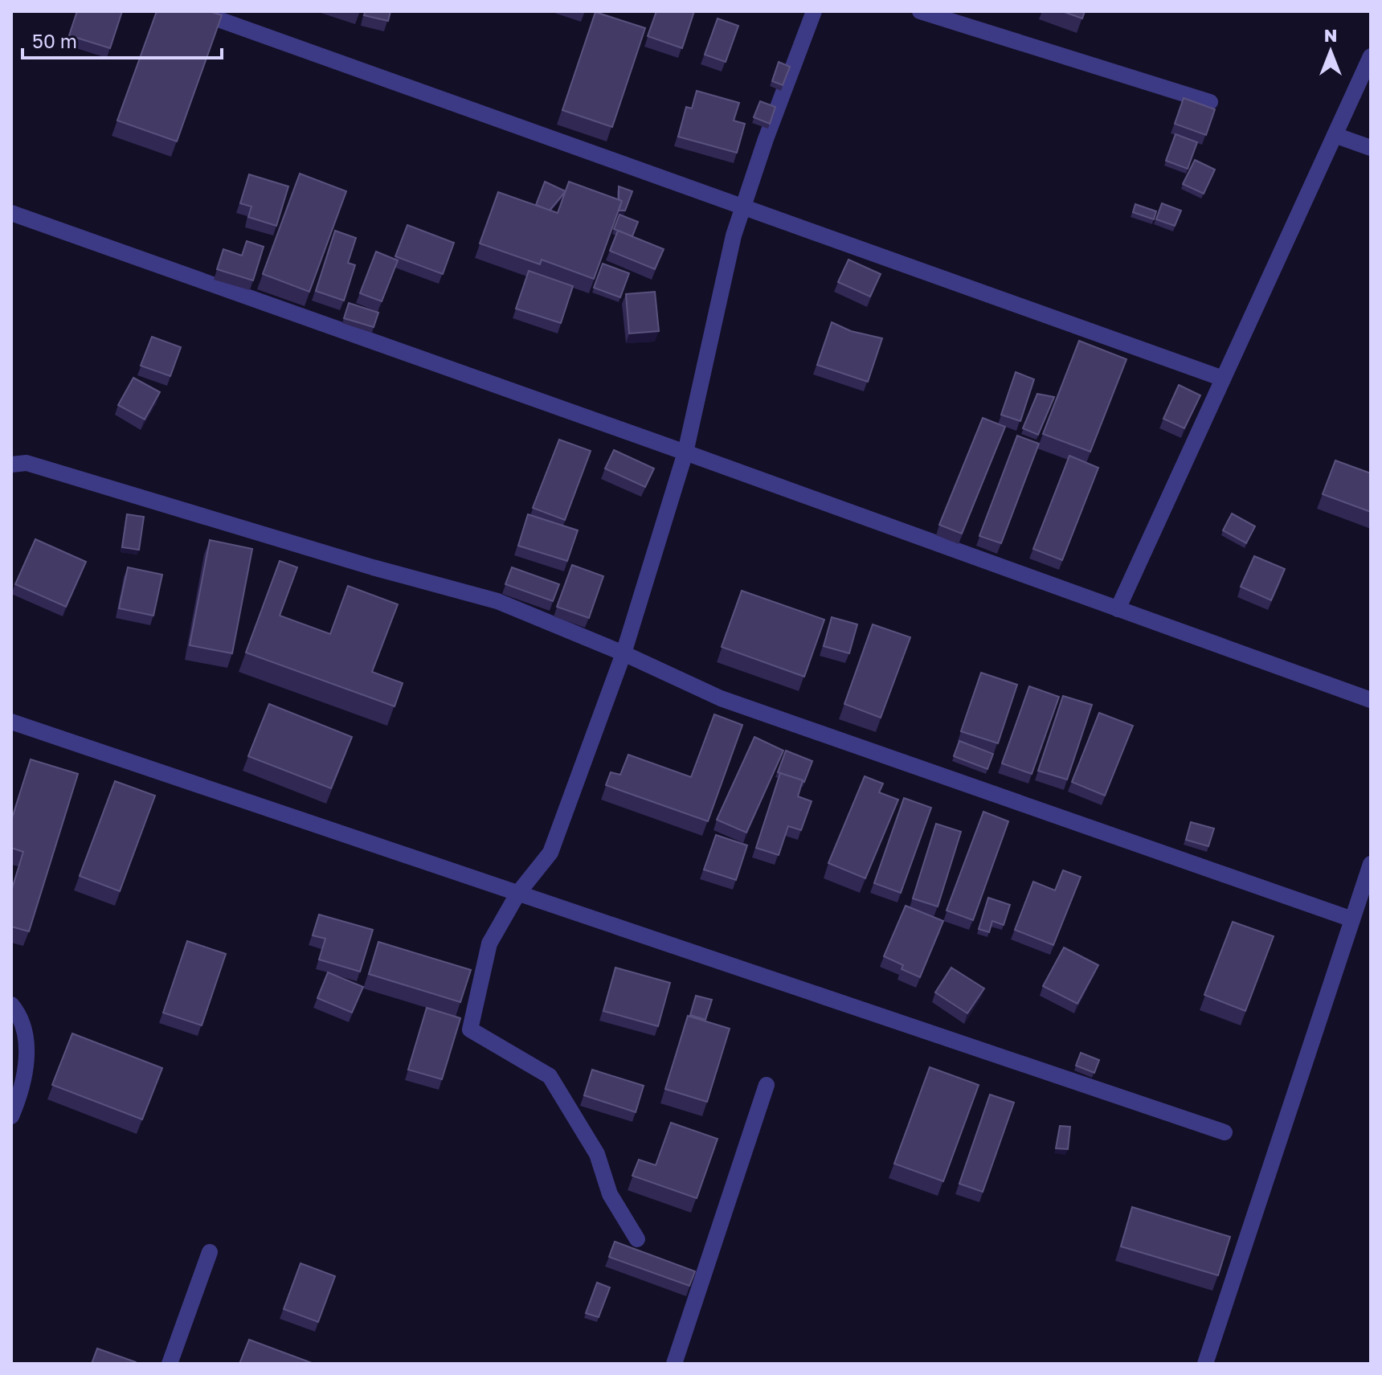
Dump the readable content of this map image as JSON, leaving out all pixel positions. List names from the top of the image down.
{
  "scale_bar": "50 m",
  "north": "top"
}
